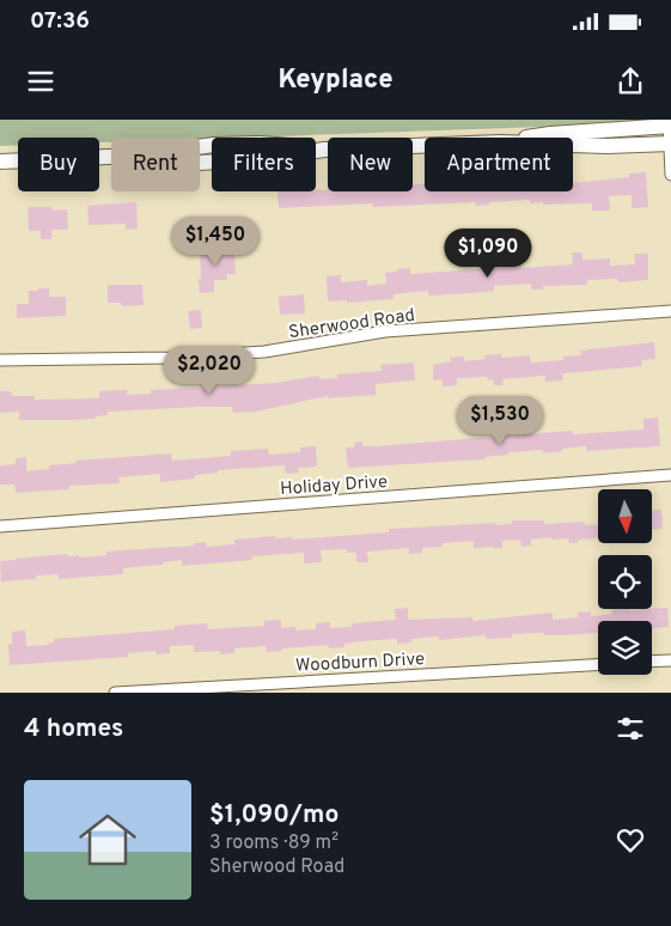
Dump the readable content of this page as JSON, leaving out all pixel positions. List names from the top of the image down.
{
  "streets": {
    "street": ["Sherwood Road", "Holiday Drive", "Woodburn Drive"]
  },
  "north": "bottom",
  "page": {
    "status": "07:36",
    "header": "Keyplace",
    "chip": [
      "Buy",
      "Rent",
      "Filters",
      "New",
      "Apartment"
    ],
    "price": [
      "$1,450",
      "$1,090",
      "$2,020",
      "$1,530"
    ],
    "heading": "4 homes",
    "list": [
      {
        "name": "$1,090/mo",
        "note": "3 rooms · 89 m² · Sherwood Road"
      }
    ]
  }
}
